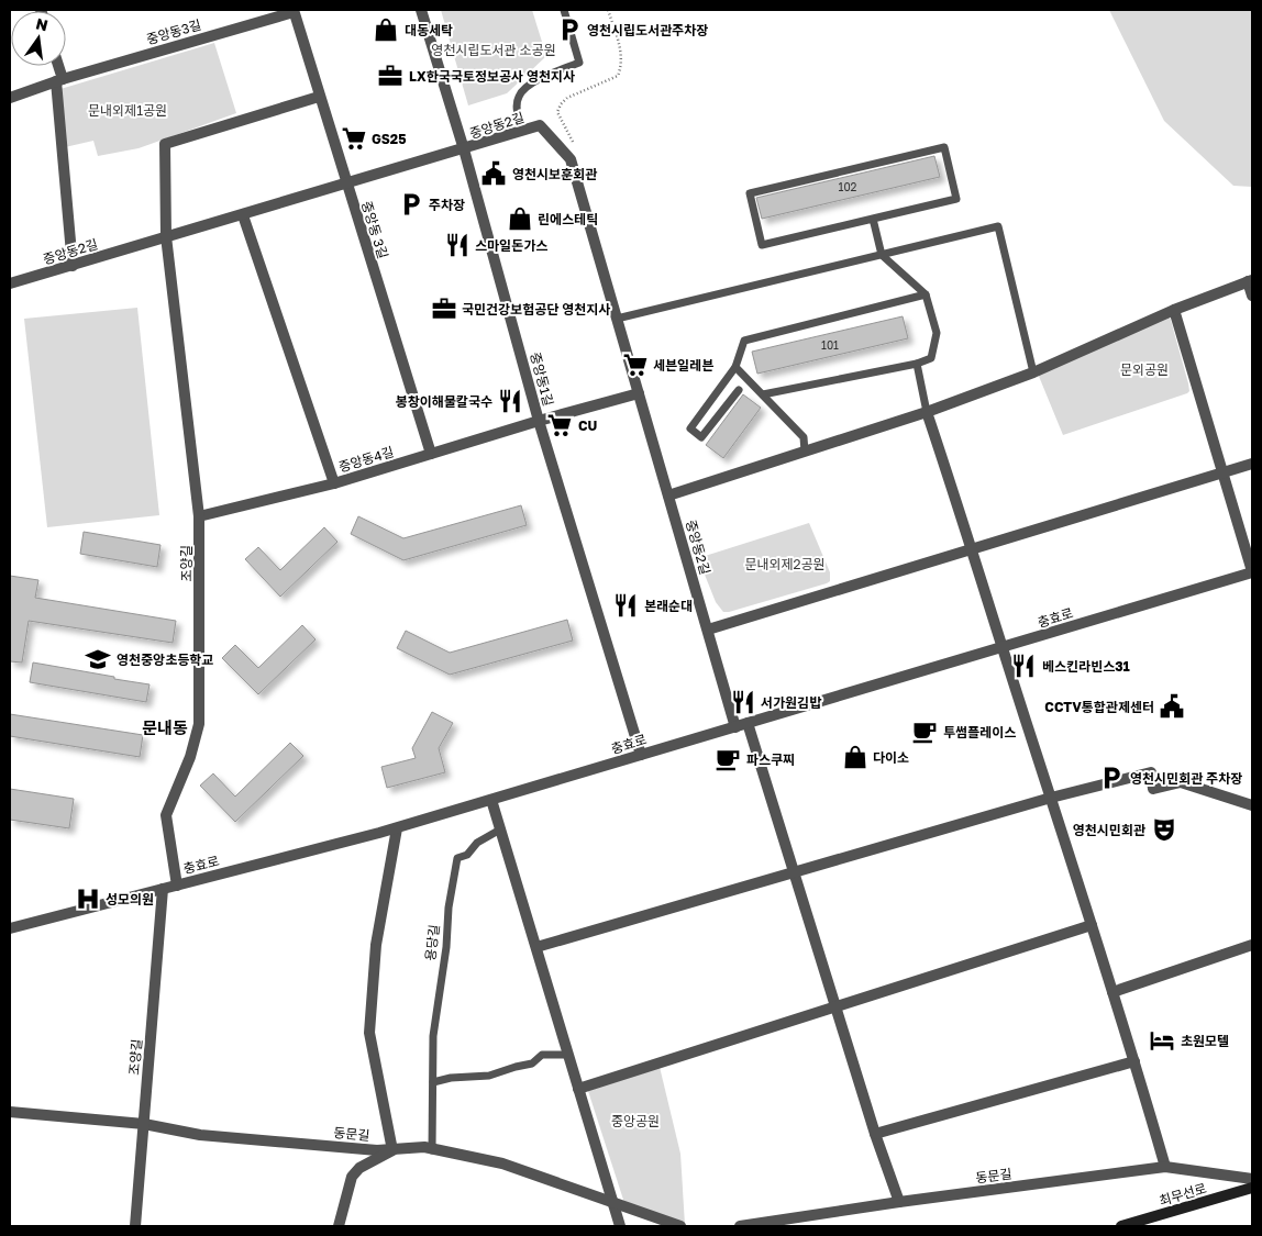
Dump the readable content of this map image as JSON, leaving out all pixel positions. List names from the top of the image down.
{
  "streets": {
    "main road": ["최무선로"],
    "street": [
      "중앙동3길",
      "중앙동2길",
      "중앙동 3길",
      "중앙동1길",
      "중앙동4길",
      "조양길",
      "충효로",
      "동문길"
    ],
    "lane": ["용당길"]
  },
  "crossings": [
    ["중앙동3길", "중앙동 3길"],
    ["중앙동2길", "중앙동 3길"],
    ["중앙동2길", "중앙동1길"],
    ["중앙동2길", "중앙동4길"],
    ["중앙동2길", "조양길"],
    ["중앙동2길", "충효로"],
    ["중앙동 3길", "중앙동4길"],
    ["중앙동 3길", "조양길"],
    ["중앙동1길", "중앙동4길"],
    ["중앙동1길", "충효로"],
    ["중앙동4길", "조양길"],
    ["조양길", "충효로"],
    ["조양길", "동문길"],
    ["용당길", "동문길"]
  ],
  "districts": ["문내동"],
  "parks": [
    "영천시립도서관 소공원",
    "문내외제1공원",
    "문외공원",
    "문내외제2공원",
    "중앙공원"
  ],
  "places": {
    "shop": ["대동세탁", "린에스테틱", "다이소"],
    "parking": ["영천시립도서관주차장", "주차장", "영천시민회관 주차장"],
    "office": ["LX한국국토정보공사 영천지사", "국민건강보험공단 영천지사"],
    "supermarket": ["GS25", "세븐일레븐", "CU"],
    "public building": ["영천시보훈회관", "CCTV통합관제센터"],
    "restaurant": [
      "스마일돈가스",
      "봉창이해물칼국수",
      "본래순대",
      "베스킨라빈스31",
      "서가원김밥"
    ],
    "school or university": ["영천중앙초등학교"],
    "cafe": ["투썸플레이스", "파스쿠찌"],
    "theatre": ["영천시민회관"],
    "hospital": ["성모의원"],
    "hotel": ["초원모텔"]
  },
  "house_numbers": ["102", "101"],
  "north": "top"
}
